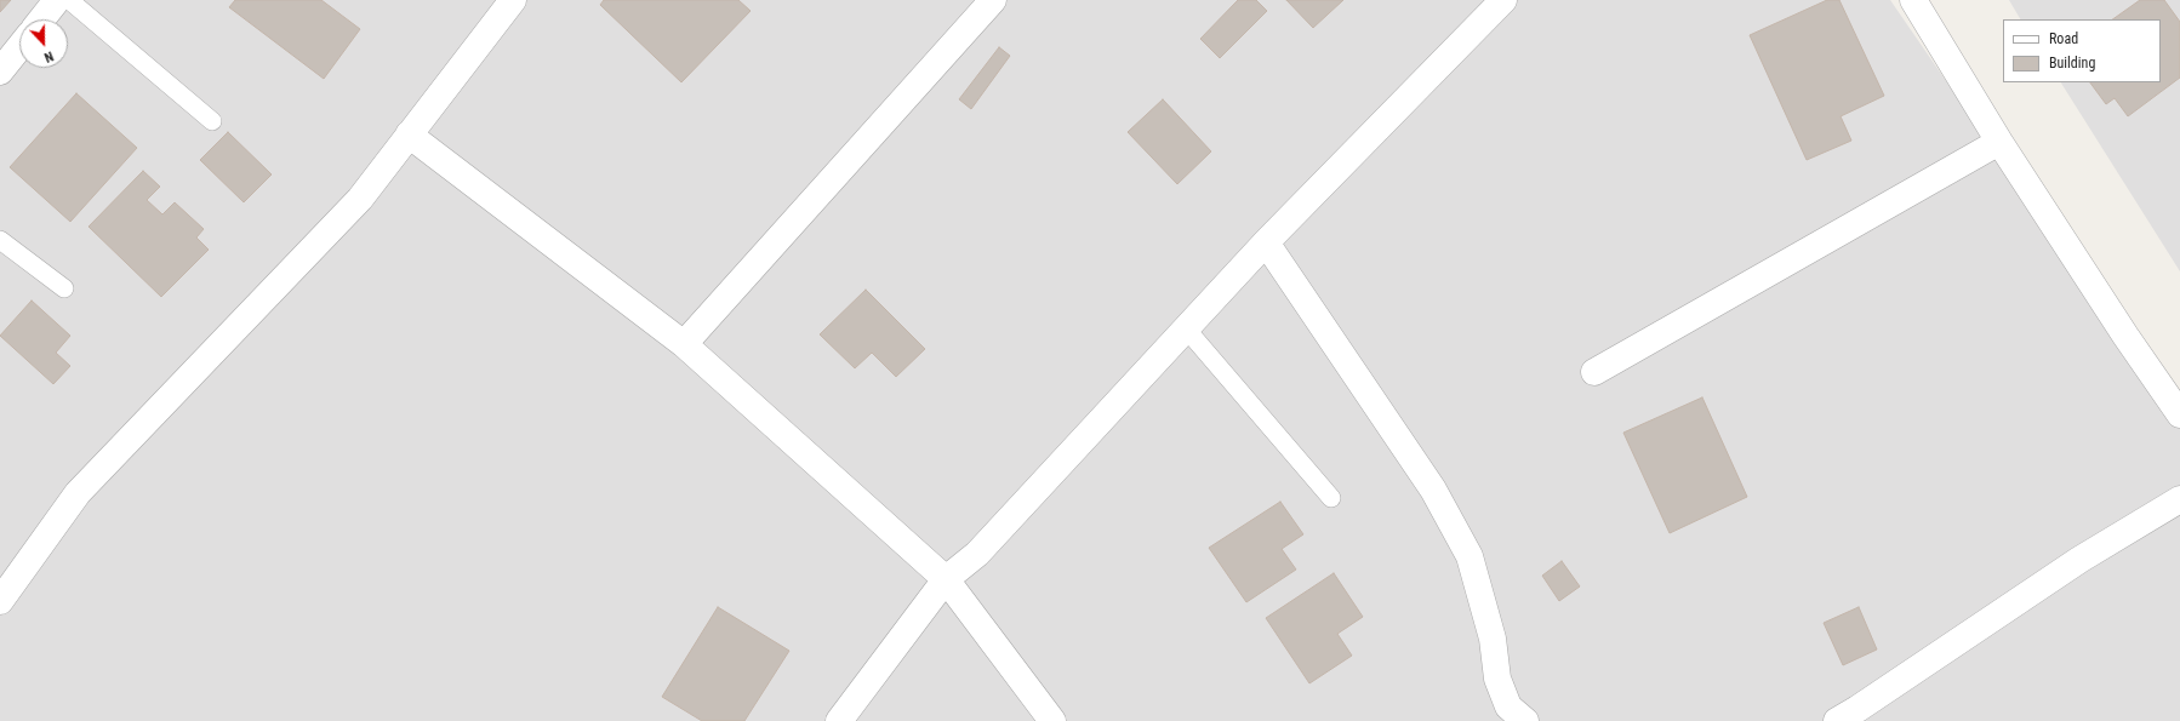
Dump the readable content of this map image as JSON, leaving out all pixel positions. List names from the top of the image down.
{
  "legend": ["Road", "Building"],
  "north": "bottom"
}
